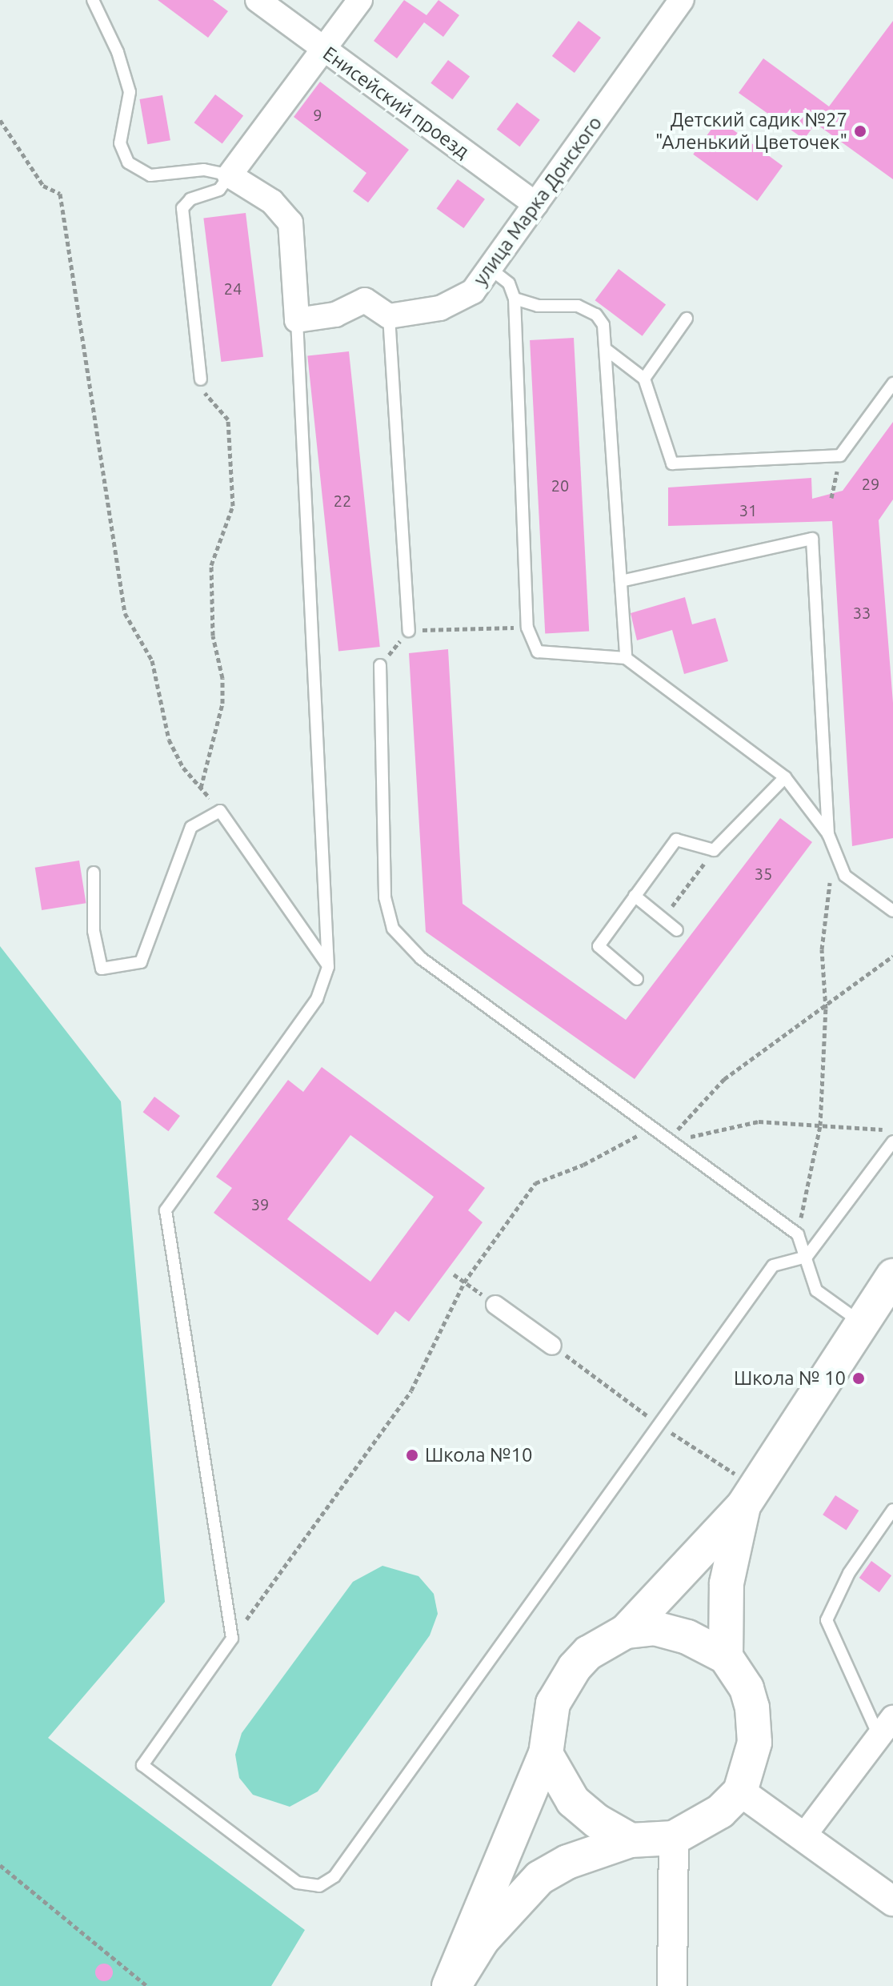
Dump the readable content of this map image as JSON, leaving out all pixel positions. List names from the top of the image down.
{
  "streets": {
    "street": ["Енисейский проезд", "улица Марка Донского"]
  },
  "crossings": [
    ["Енисейский проезд", "улица Марка Донского"]
  ],
  "places": ["Детский садик №27 \"Аленький Цветочек\"", "Школа № 10", "Школа №10"],
  "house_numbers": [
    "9",
    "24",
    "29",
    "20",
    "22",
    "31",
    "33",
    "35",
    "39"
  ]
}
